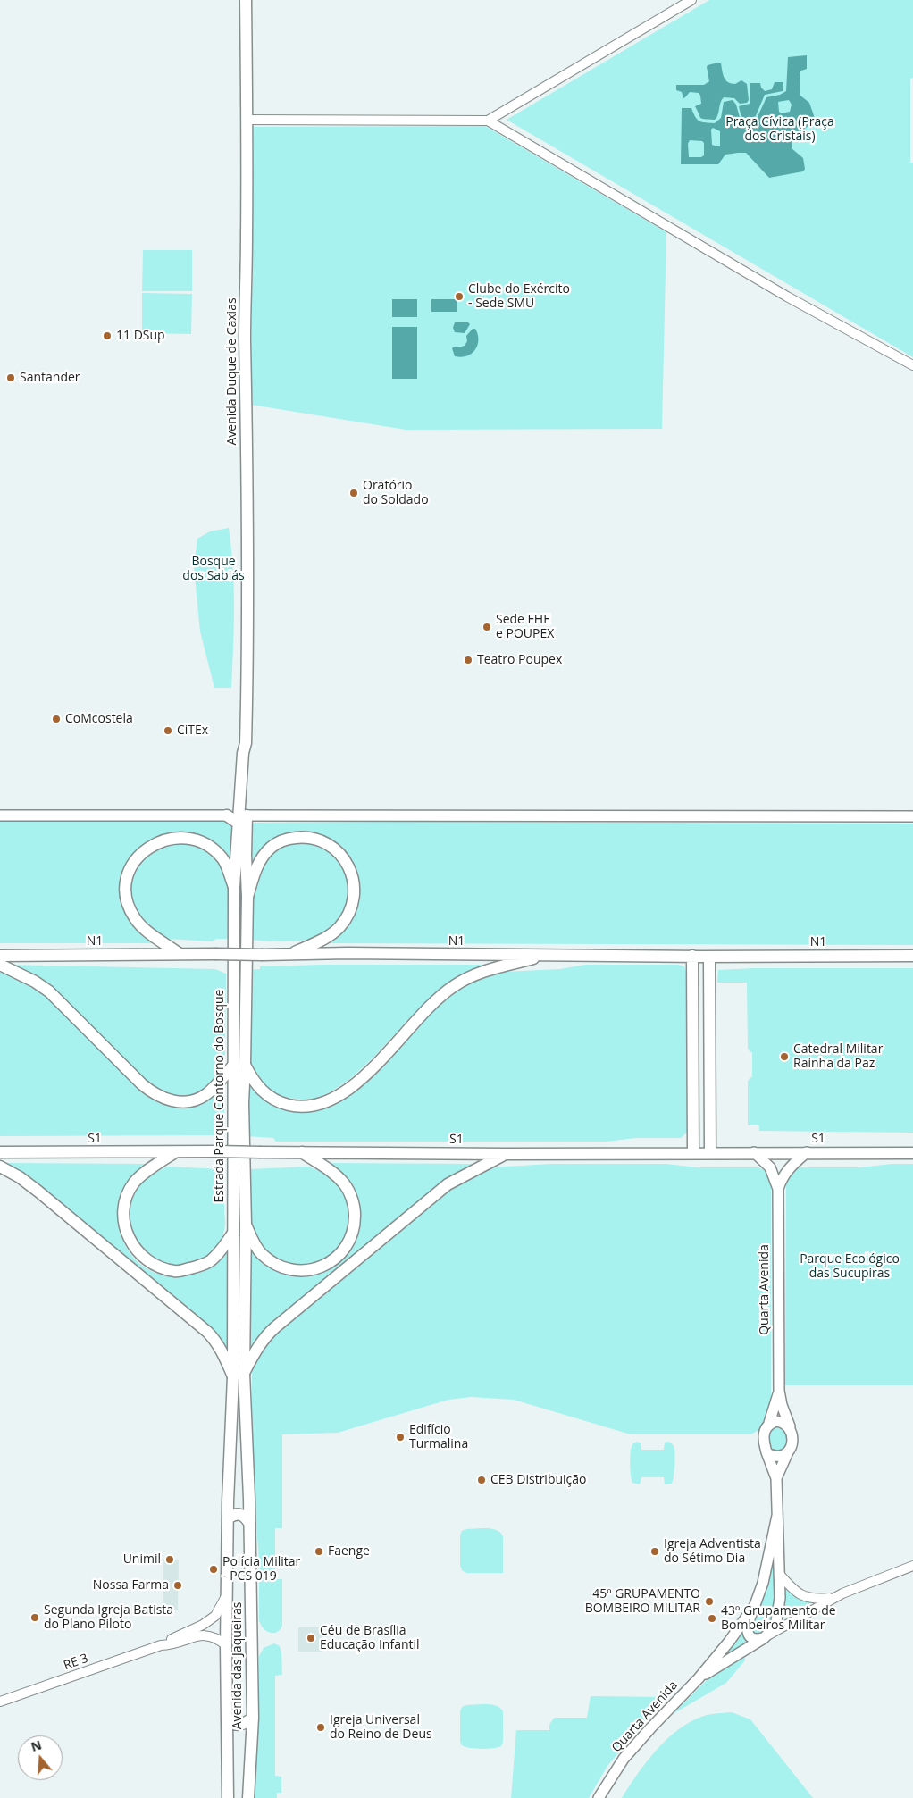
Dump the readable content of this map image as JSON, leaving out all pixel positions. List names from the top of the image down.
{
  "streets": {
    "main road": [
      "Avenida Duque de Caxias",
      "N1",
      "Estrada Parque Contorno do Bosque",
      "S1",
      "Quarta Avenida",
      "Avenida das Jaqueiras"
    ],
    "street": ["RE 3"]
  },
  "crossings": [
    ["Avenida Duque de Caxias", "Estrada Parque Contorno do Bosque"],
    ["Estrada Parque Contorno do Bosque", "Avenida das Jaqueiras"],
    ["S1", "Quarta Avenida"],
    ["RE 3", "Avenida das Jaqueiras"]
  ],
  "parks": ["Praça Cívica (Praça dos Cristais)", "Bosque dos Sabiás", "Parque Ecológico das Sucupiras"],
  "places": [
    "Clube do Exército - Sede SMU",
    "11 DSup",
    "Santander",
    "Oratório do Soldado",
    "Sede FHE e POUPEX",
    "Teatro Poupex",
    "CoMcostela",
    "CiTEx",
    "Catedral Militar Rainha da Paz",
    "Edifício Turmalina",
    "CEB Distribuição",
    "Faenge",
    "Igreja Adventista do Sétimo Dia",
    "Unimil",
    "Polícia Militar - PCS 019",
    "Nossa Farma",
    "45º GRUPAMENTO BOMBEIRO MILITAR",
    "Segunda Igreja Batista do Plano Piloto",
    "43º Grupamento de Bombeiros Militar",
    "Céu de Brasília Educação Infantil",
    "Igreja Universal do Reino de Deus"
  ],
  "north": "top"
}
